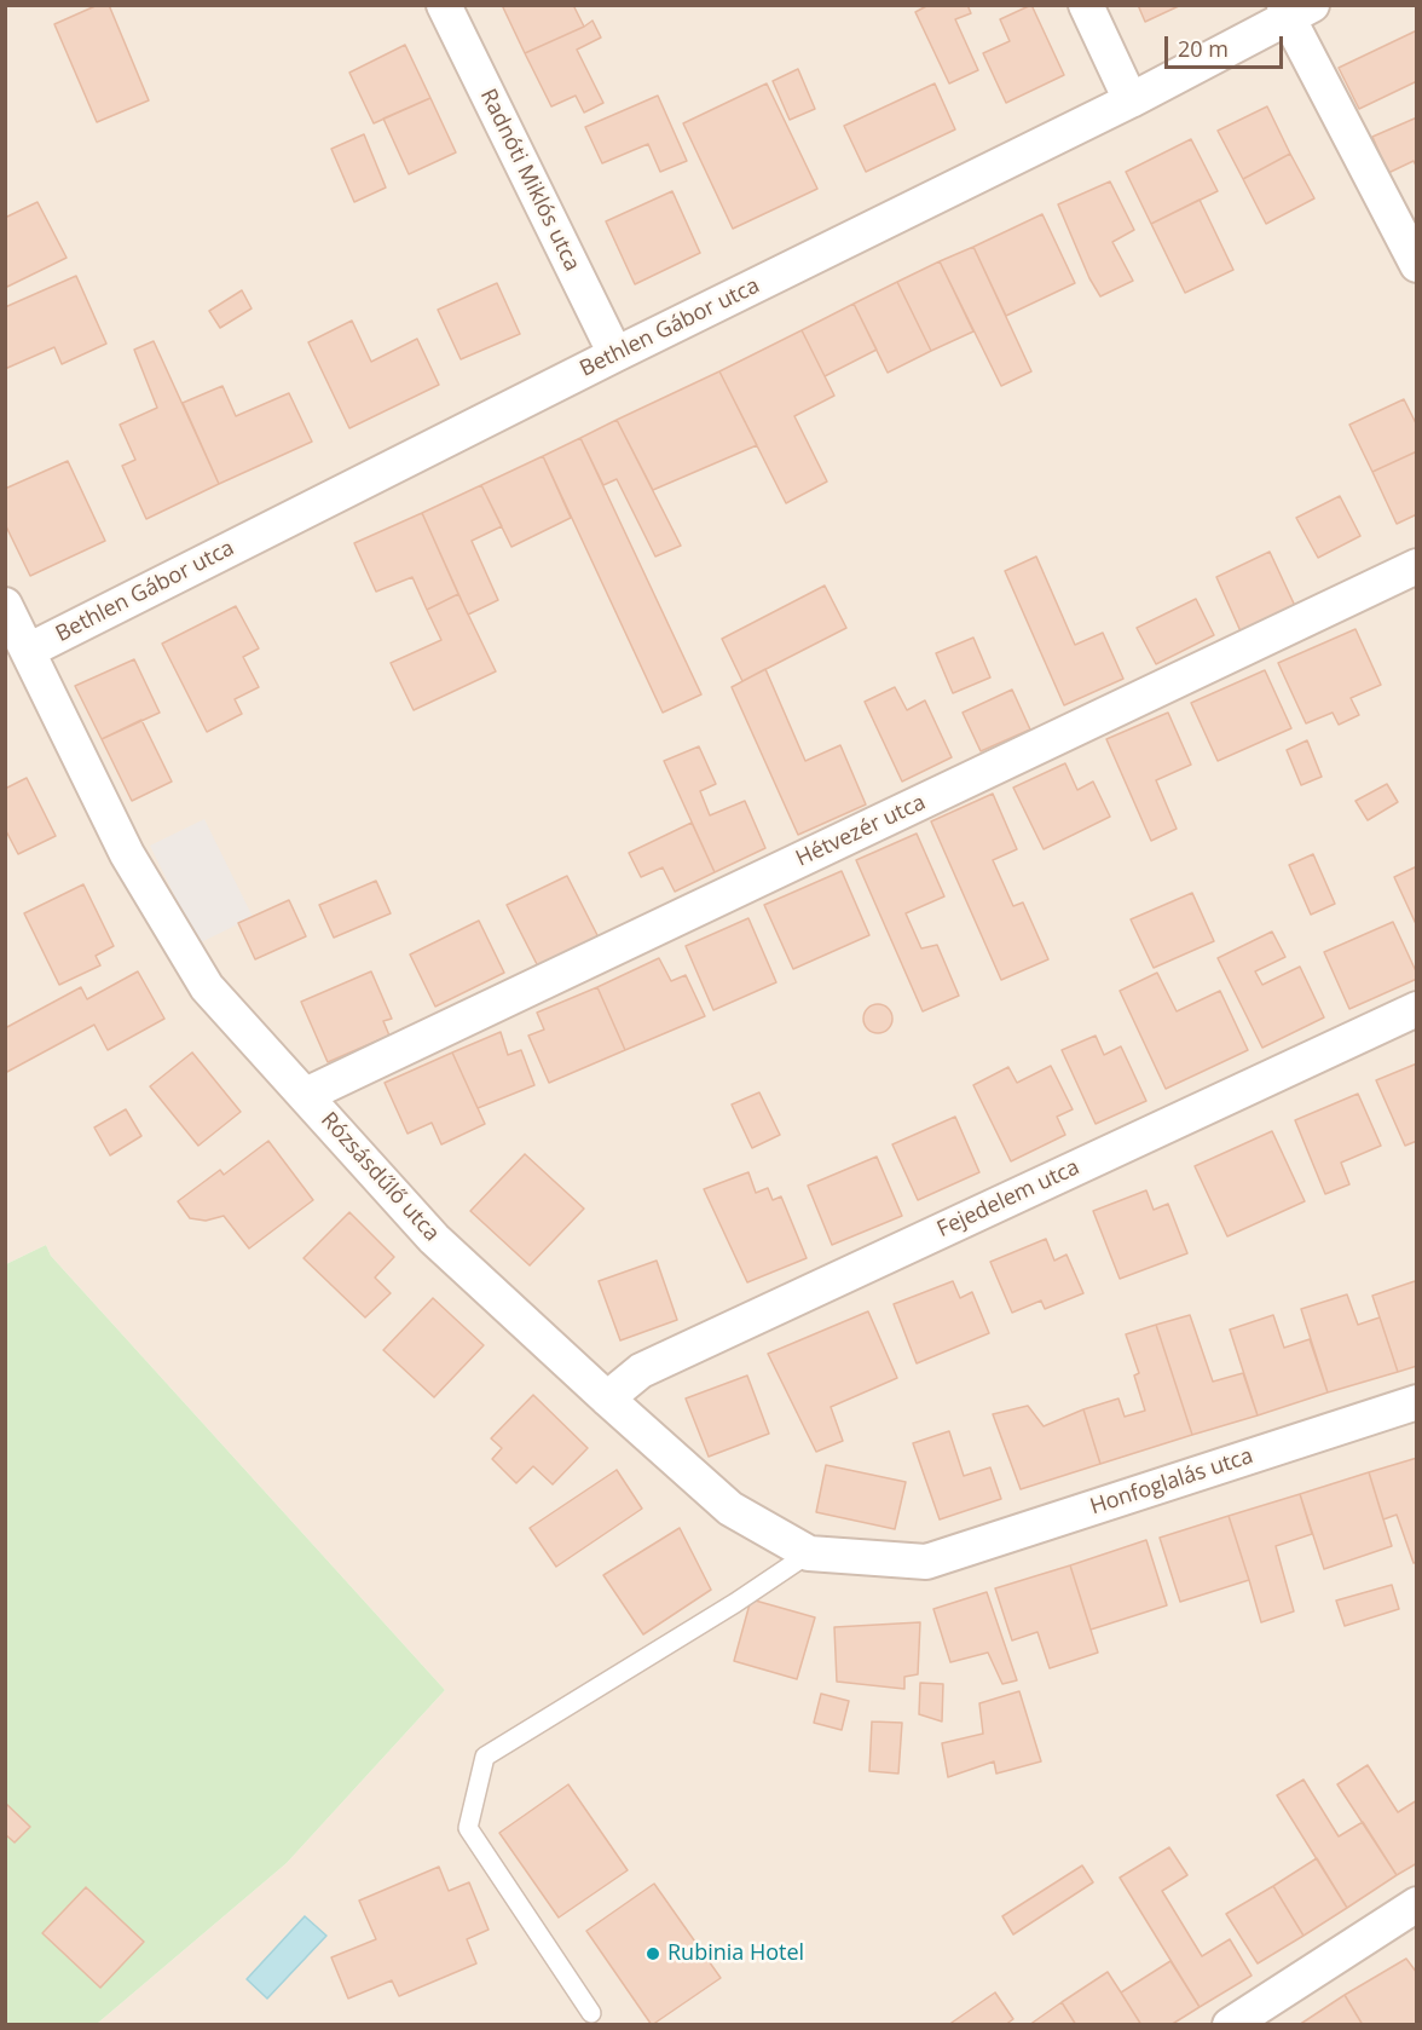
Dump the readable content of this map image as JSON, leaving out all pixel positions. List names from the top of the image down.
{
  "streets": {
    "street": [
      "Radnóti Miklós utca",
      "Bethlen Gábor utca",
      "Hétvezér utca",
      "Rózsásdűlő utca",
      "Fejedelem utca",
      "Honfoglalás utca"
    ]
  },
  "crossings": [
    ["Radnóti Miklós utca", "Bethlen Gábor utca"],
    ["Bethlen Gábor utca", "Rózsásdűlő utca"],
    ["Hétvezér utca", "Rózsásdűlő utca"],
    ["Rózsásdűlő utca", "Fejedelem utca"],
    ["Rózsásdűlő utca", "Honfoglalás utca"]
  ],
  "places": ["Rubinia Hotel"],
  "scale_bar": "20 m"
}
